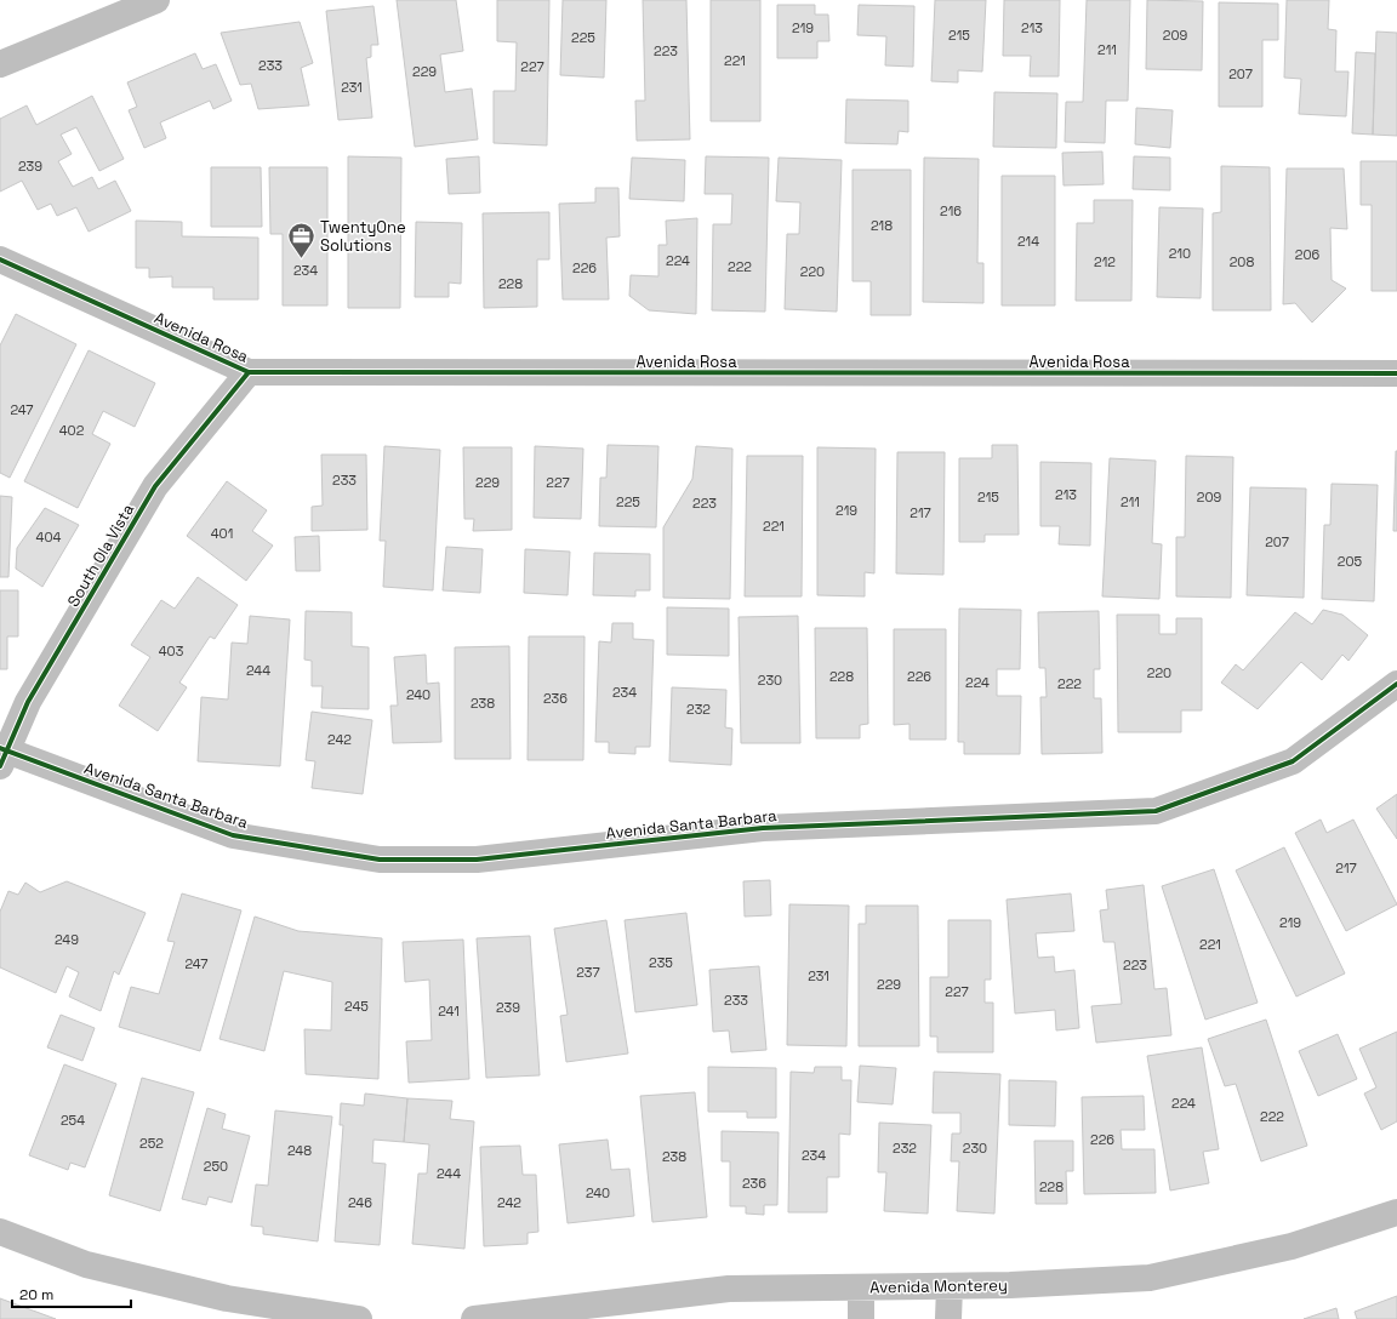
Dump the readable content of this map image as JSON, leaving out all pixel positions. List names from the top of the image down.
{
  "streets": {
    "street": [
      "Avenida Rosa",
      "South Ola Vista",
      "Avenida Santa Barbara",
      "Avenida Monterey"
    ]
  },
  "crossings": [
    ["Avenida Rosa", "South Ola Vista"],
    ["South Ola Vista", "Avenida Santa Barbara"]
  ],
  "places": {
    "office": ["TwentyOne Solutions"]
  },
  "house_numbers": [
    "219",
    "213",
    "215",
    "209",
    "225",
    "211",
    "223",
    "221",
    "233",
    "227",
    "229",
    "207",
    "231",
    "239",
    "216",
    "218",
    "214",
    "210",
    "206",
    "224",
    "212",
    "208",
    "222",
    "226",
    "234",
    "220",
    "228",
    "247",
    "402",
    "233",
    "229",
    "227",
    "213",
    "215",
    "209",
    "225",
    "211",
    "223",
    "219",
    "217",
    "221",
    "401",
    "404",
    "207",
    "205",
    "403",
    "244",
    "220",
    "228",
    "226",
    "230",
    "224",
    "222",
    "234",
    "240",
    "236",
    "238",
    "232",
    "242",
    "217",
    "219",
    "249",
    "221",
    "235",
    "247",
    "223",
    "237",
    "231",
    "229",
    "227",
    "233",
    "245",
    "239",
    "241",
    "224",
    "222",
    "254",
    "226",
    "252",
    "232",
    "230",
    "248",
    "234",
    "238",
    "250",
    "244",
    "236",
    "228",
    "240",
    "246",
    "242"
  ],
  "scale_bar": "20 m"
}
